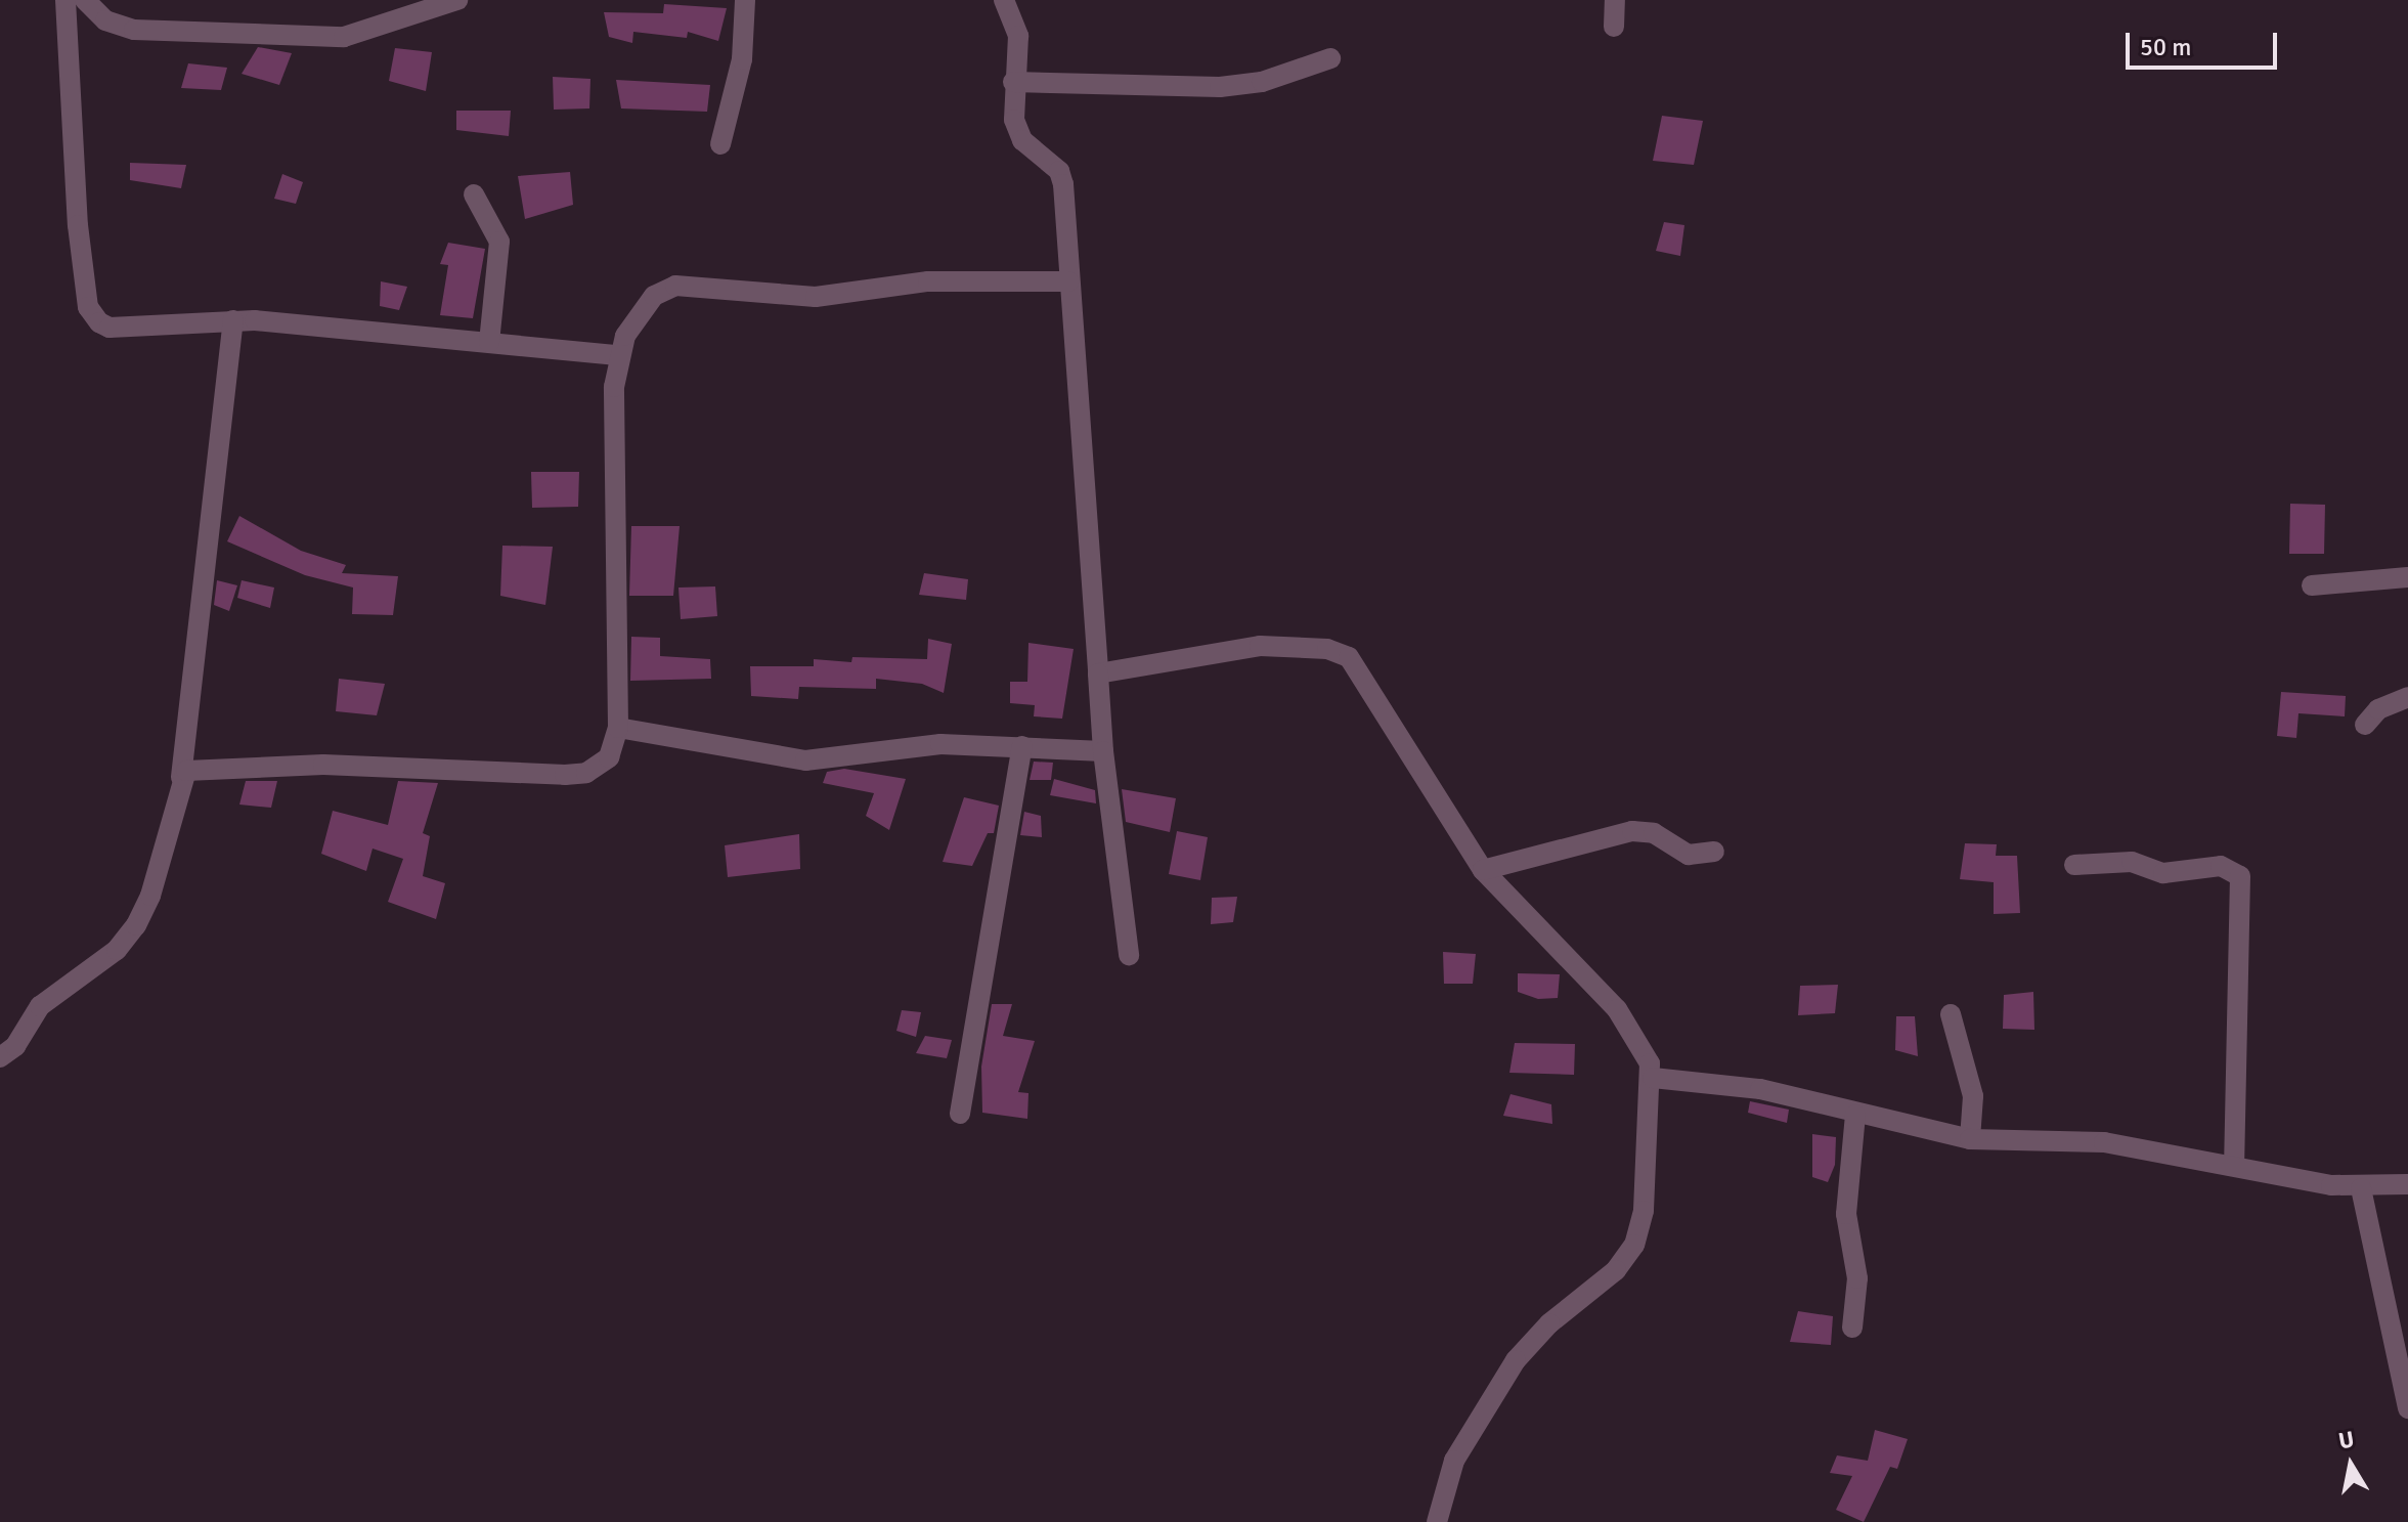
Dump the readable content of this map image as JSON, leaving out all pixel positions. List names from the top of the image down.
{
  "scale_bar": "50 m",
  "north": "top"
}
